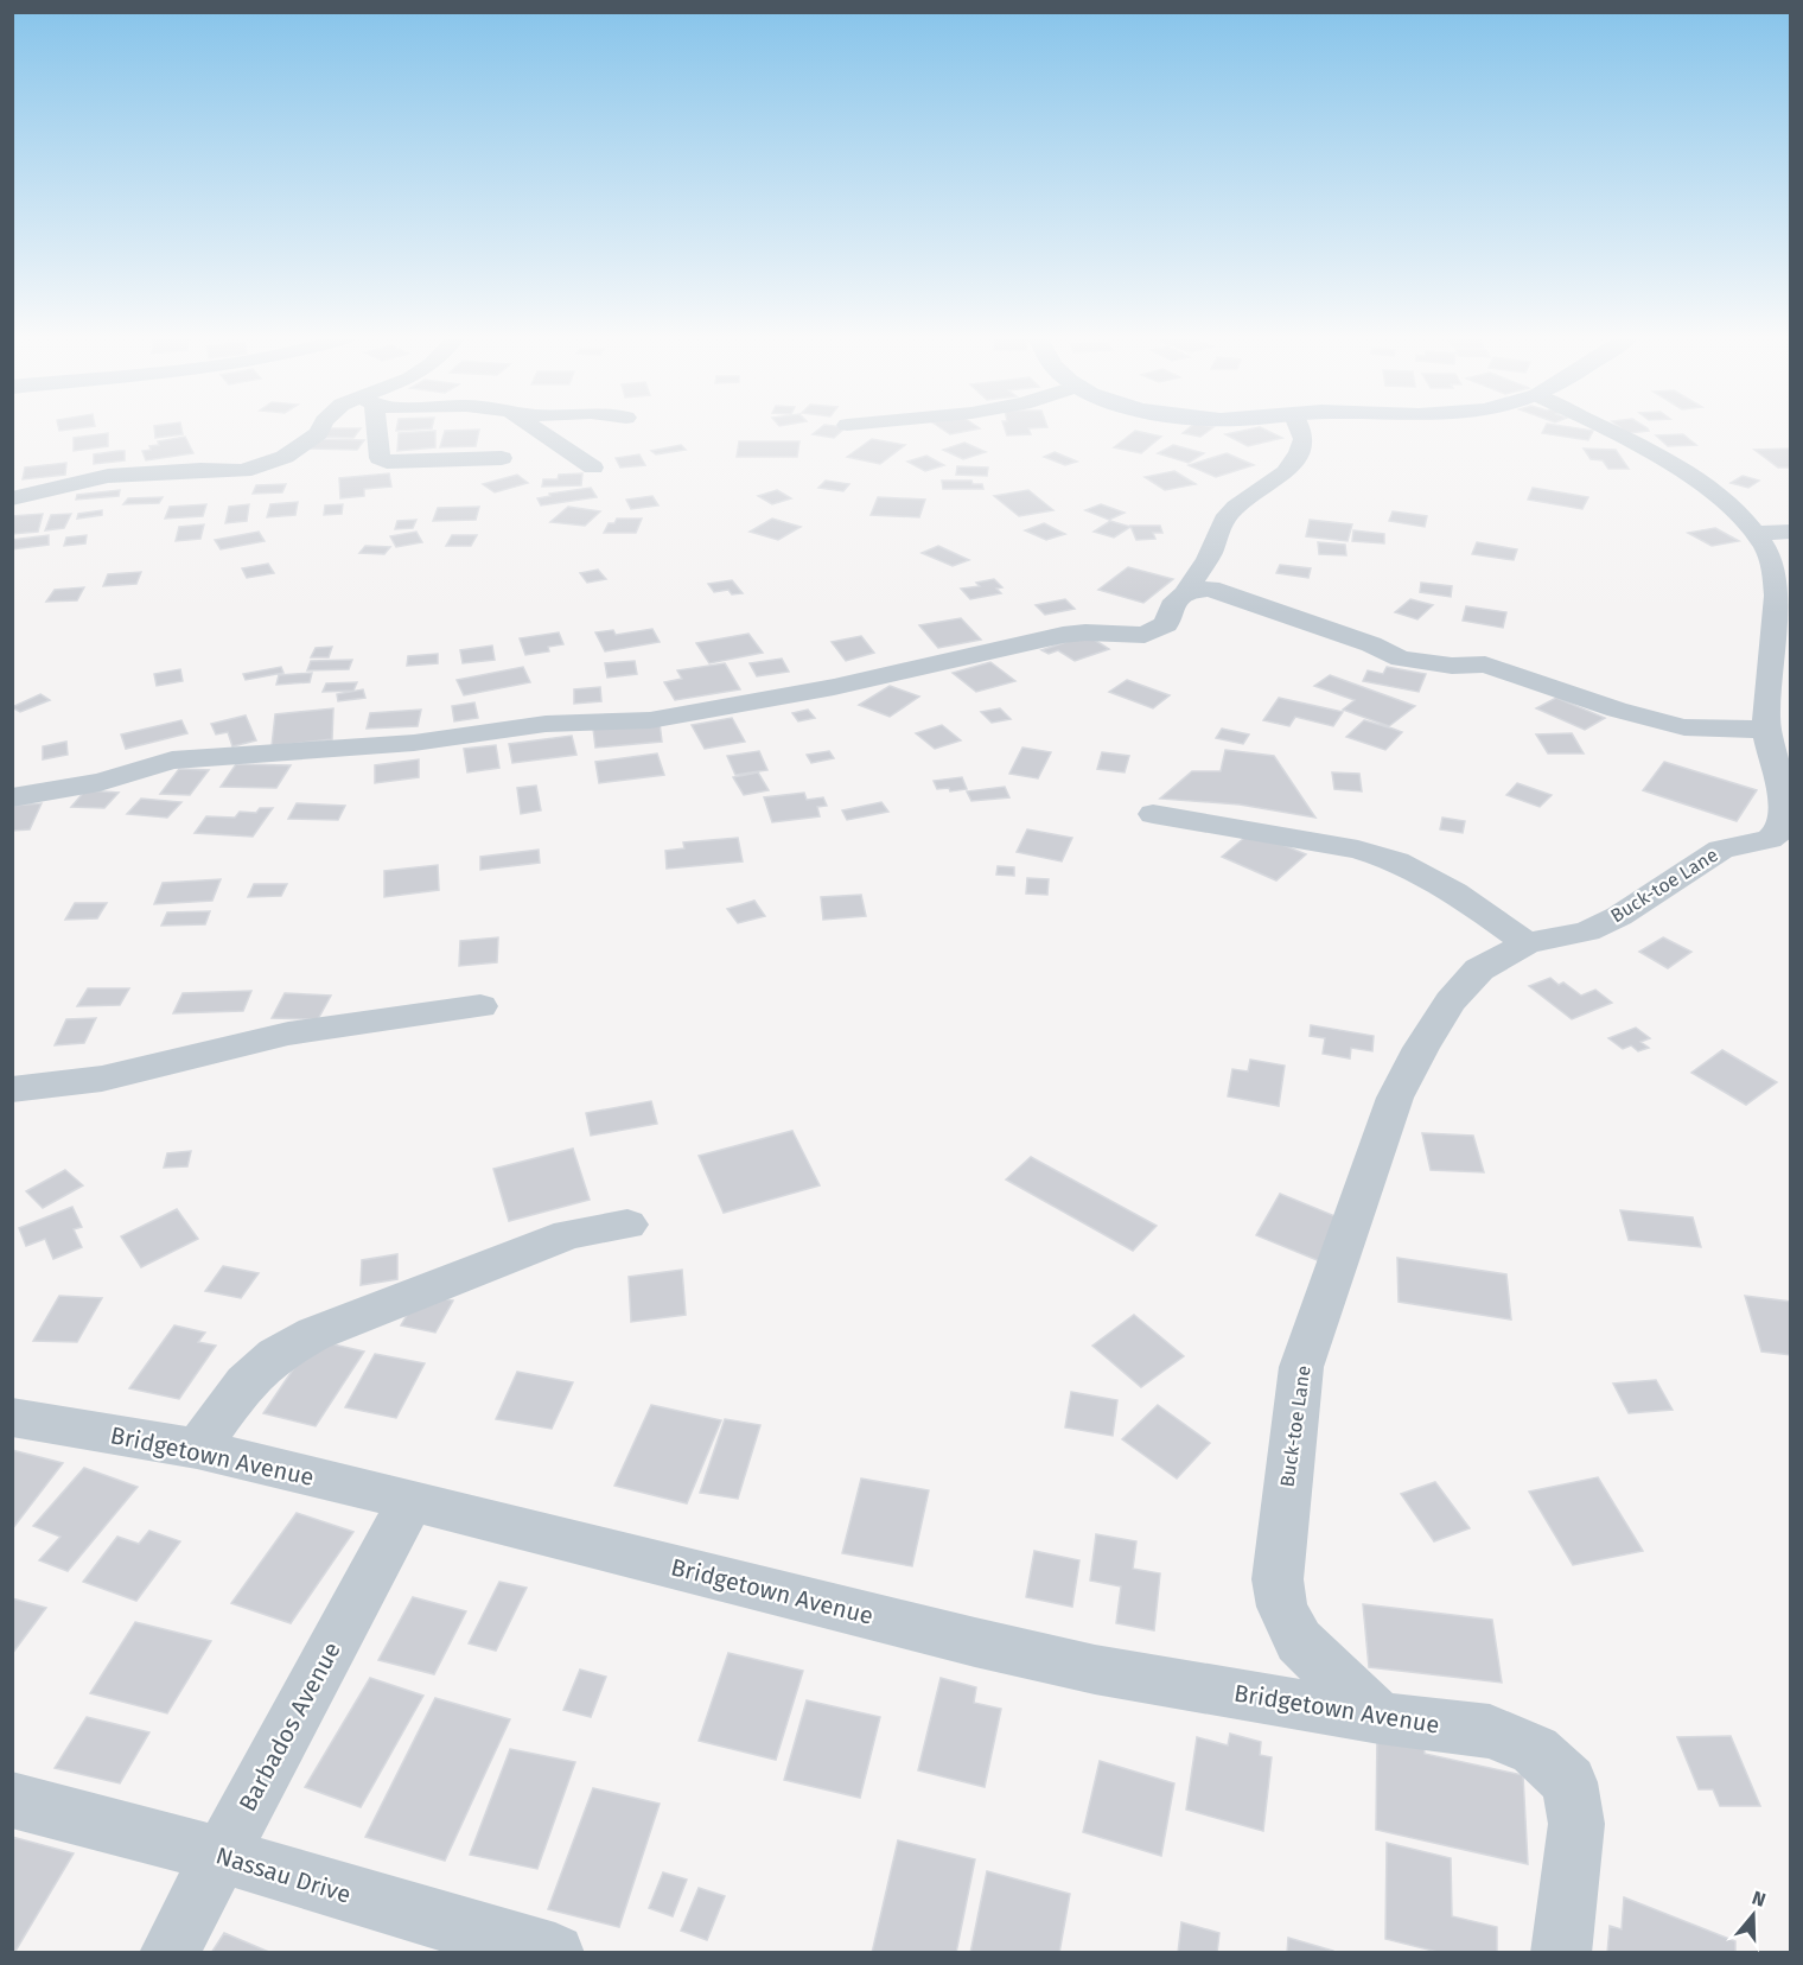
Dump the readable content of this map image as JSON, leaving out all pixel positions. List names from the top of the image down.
{
  "streets": {
    "street": [
      "Buck-toe Lane",
      "Bridgetown Avenue",
      "Barbados Avenue",
      "Nassau Drive"
    ]
  },
  "crossings": [
    ["Buck-toe Lane", "Bridgetown Avenue"],
    ["Bridgetown Avenue", "Barbados Avenue"],
    ["Barbados Avenue", "Nassau Drive"]
  ],
  "north": "top"
}
